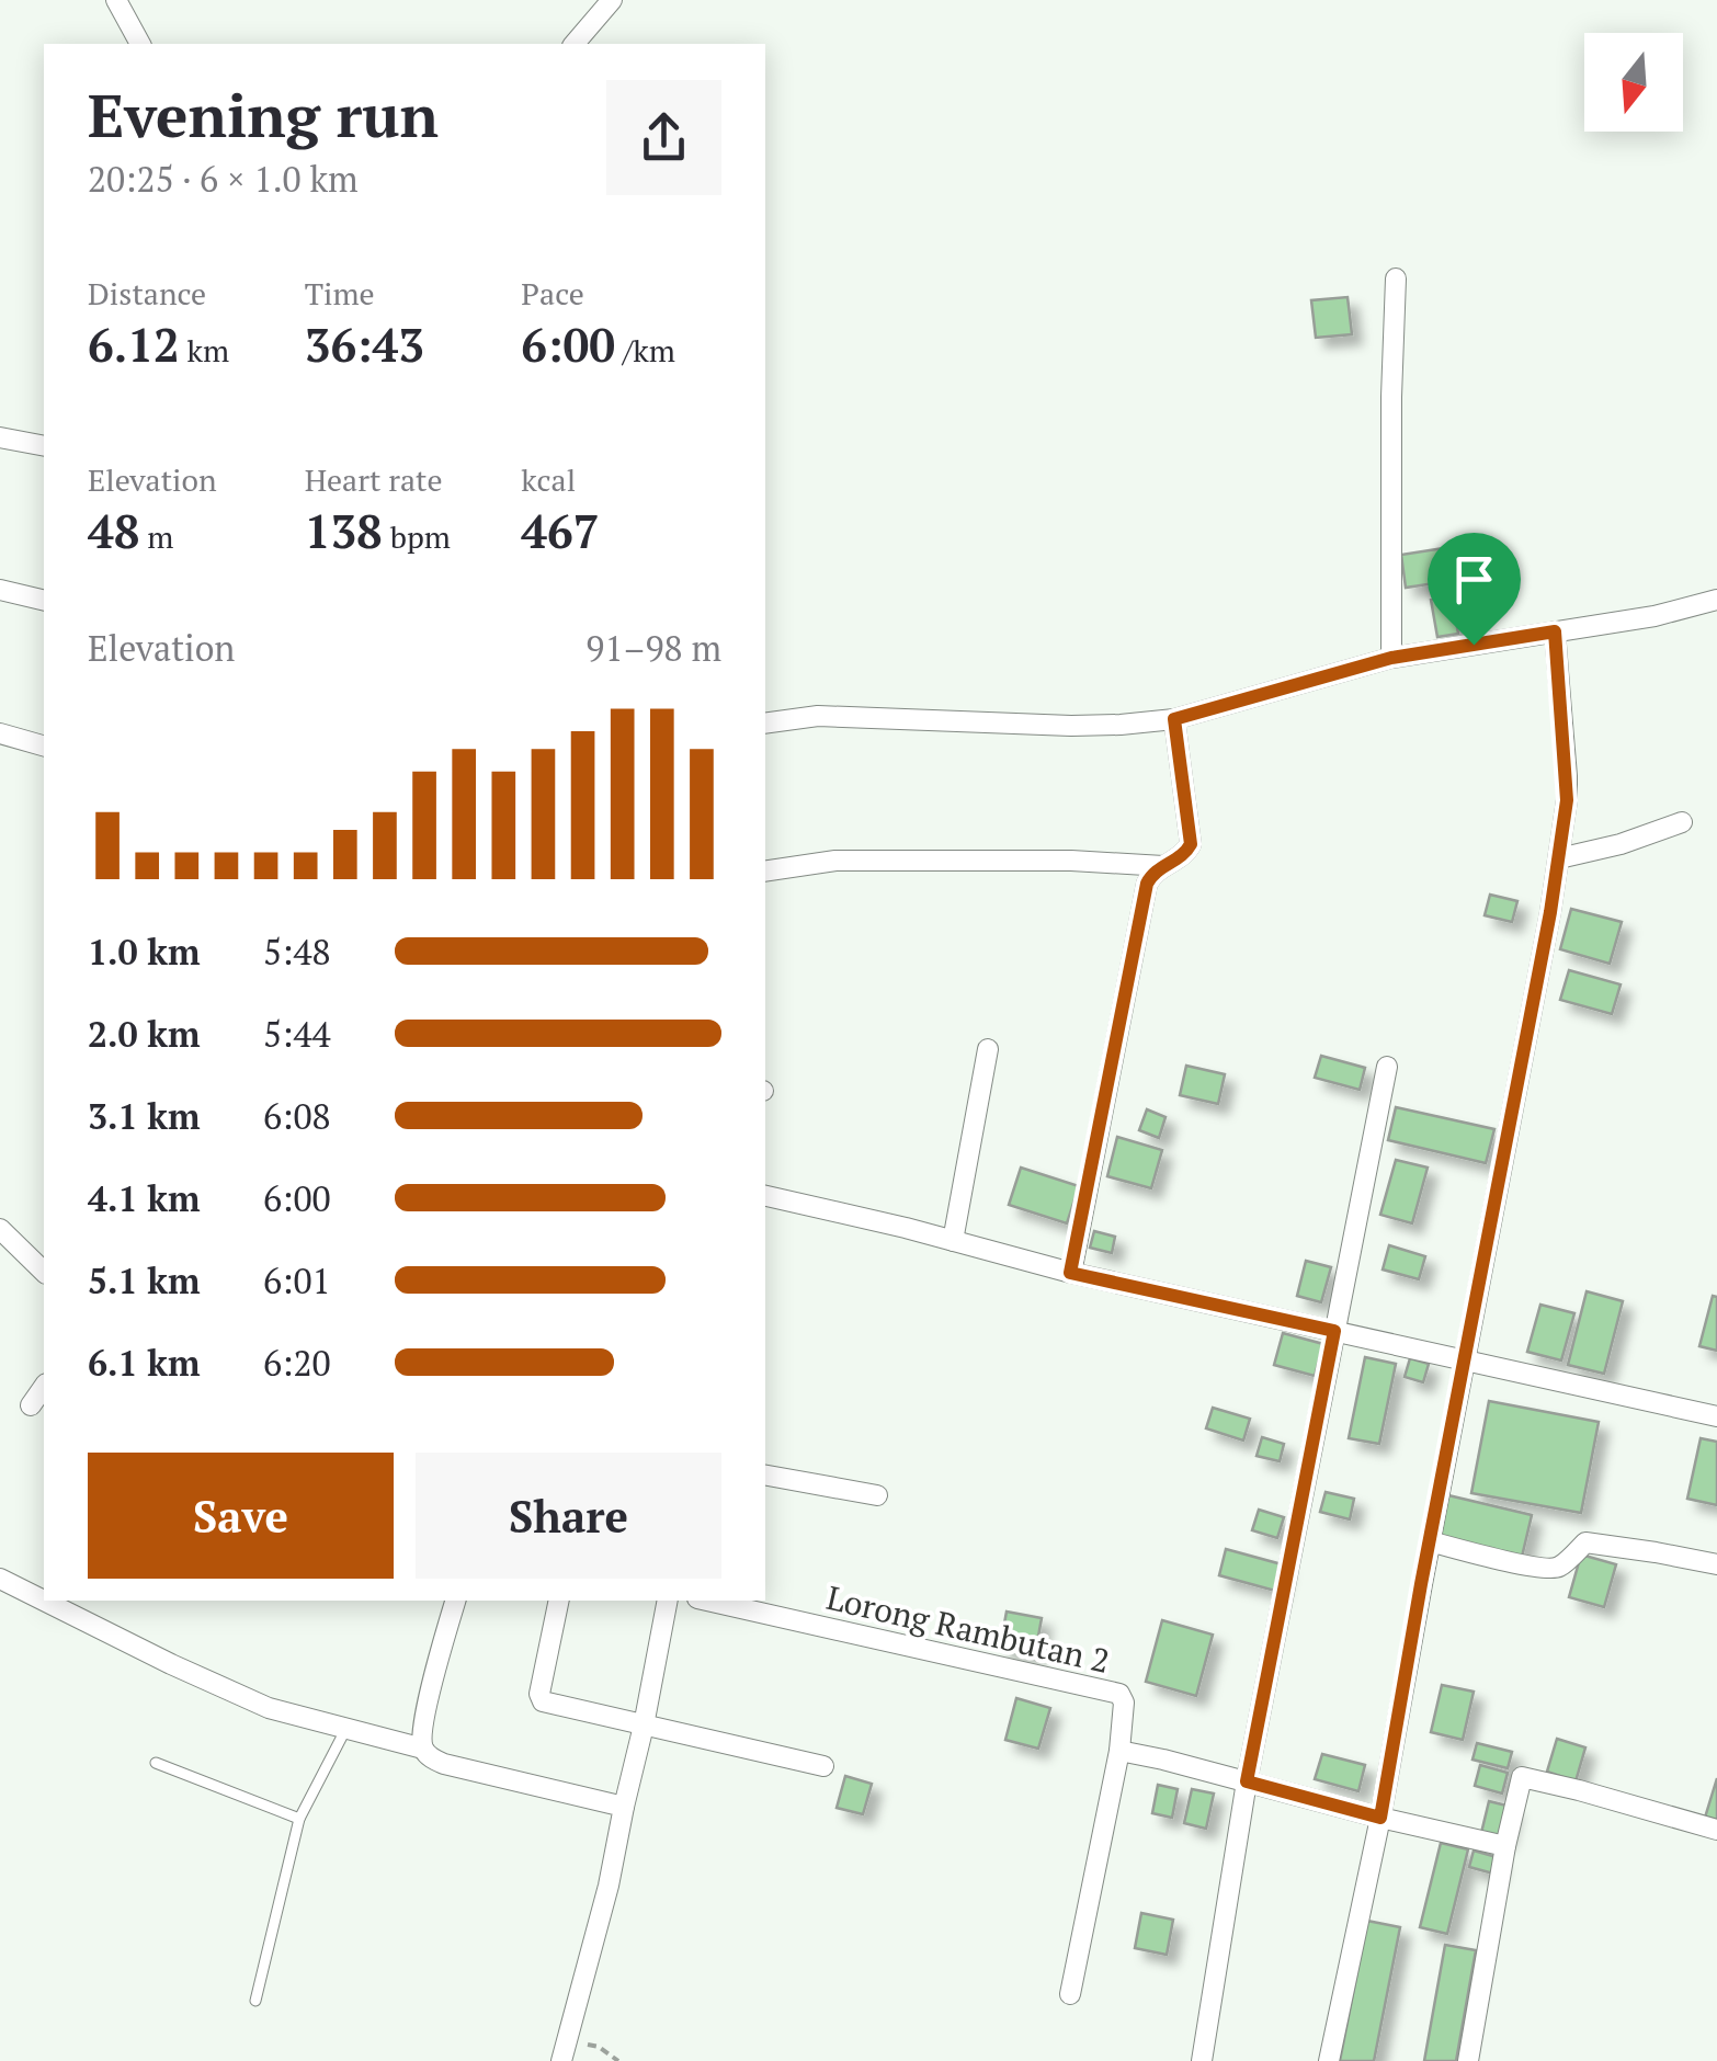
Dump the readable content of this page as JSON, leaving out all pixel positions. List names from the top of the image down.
{
  "streets": {
    "street": ["Lorong Rambutan 2"]
  },
  "north": "bottom",
  "page": {
    "heading": ["Evening run", "20:25 · 6 × 1.0 km"],
    "stats": [
      ["Distance", "6.12 km"],
      ["Time", "36:43"],
      ["Pace", "6:00 /km"],
      ["Elevation", "48 m"],
      ["Heart rate", "138 bpm"],
      ["kcal", "467"]
    ],
    "chart": ["Elevation", "91–98 m"],
    "list": [
      {
        "name": "1.0 km",
        "note": "5:48"
      },
      {
        "name": "2.0 km",
        "note": "5:44"
      },
      {
        "name": "3.1 km",
        "note": "6:08"
      },
      {
        "name": "4.1 km",
        "note": "6:00"
      },
      {
        "name": "5.1 km",
        "note": "6:01"
      },
      {
        "name": "6.1 km",
        "note": "6:20"
      }
    ],
    "buttons": ["Save", "Share"]
  }
}
